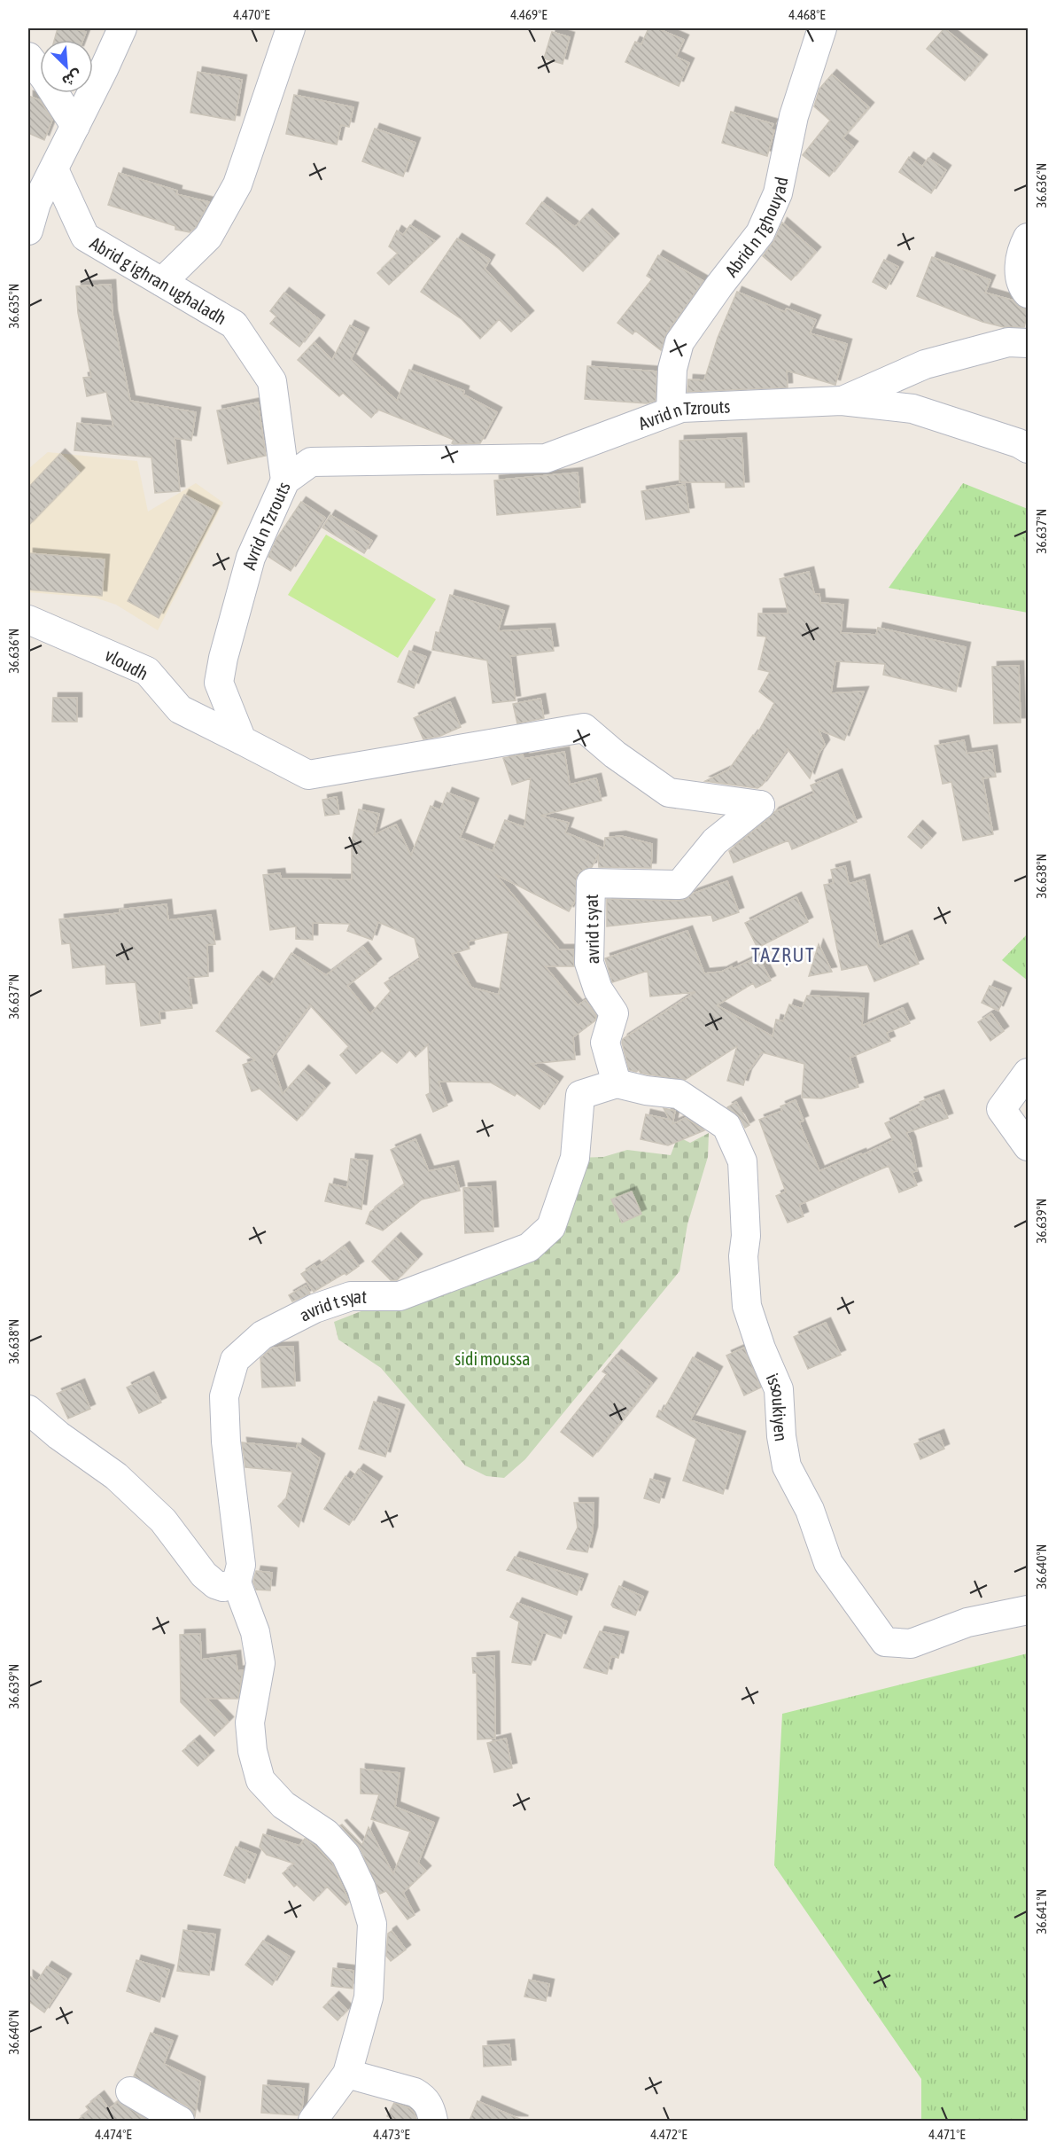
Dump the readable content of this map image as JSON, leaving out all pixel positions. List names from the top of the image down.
{
  "streets": {
    "street": [
      "Abrid n Tghouyad",
      "Abrid g ighran ughaladh",
      "Avrid n Tzrouts",
      "vloudh",
      "avrid t syat",
      "issoukiyen"
    ]
  },
  "crossings": [
    ["Abrid n Tghouyad", "Avrid n Tzrouts"],
    ["Abrid g ighran ughaladh", "Avrid n Tzrouts"],
    ["Avrid n Tzrouts", "vloudh"],
    ["Avrid n Tzrouts", "avrid t syat"],
    ["vloudh", "avrid t syat"],
    ["avrid t syat", "issoukiyen"]
  ],
  "districts": ["TAZṚUT"],
  "parks": ["sidi moussa"],
  "north": "bottom right",
  "coordinates": [
    "4.470°E",
    "4.469°E",
    "4.468°E",
    "36.636°N",
    "36.635°N",
    "36.637°N",
    "36.638°N",
    "36.639°N",
    "36.640°N",
    "36.641°N",
    "4.474°E",
    "4.473°E",
    "4.472°E",
    "4.471°E"
  ]
}
